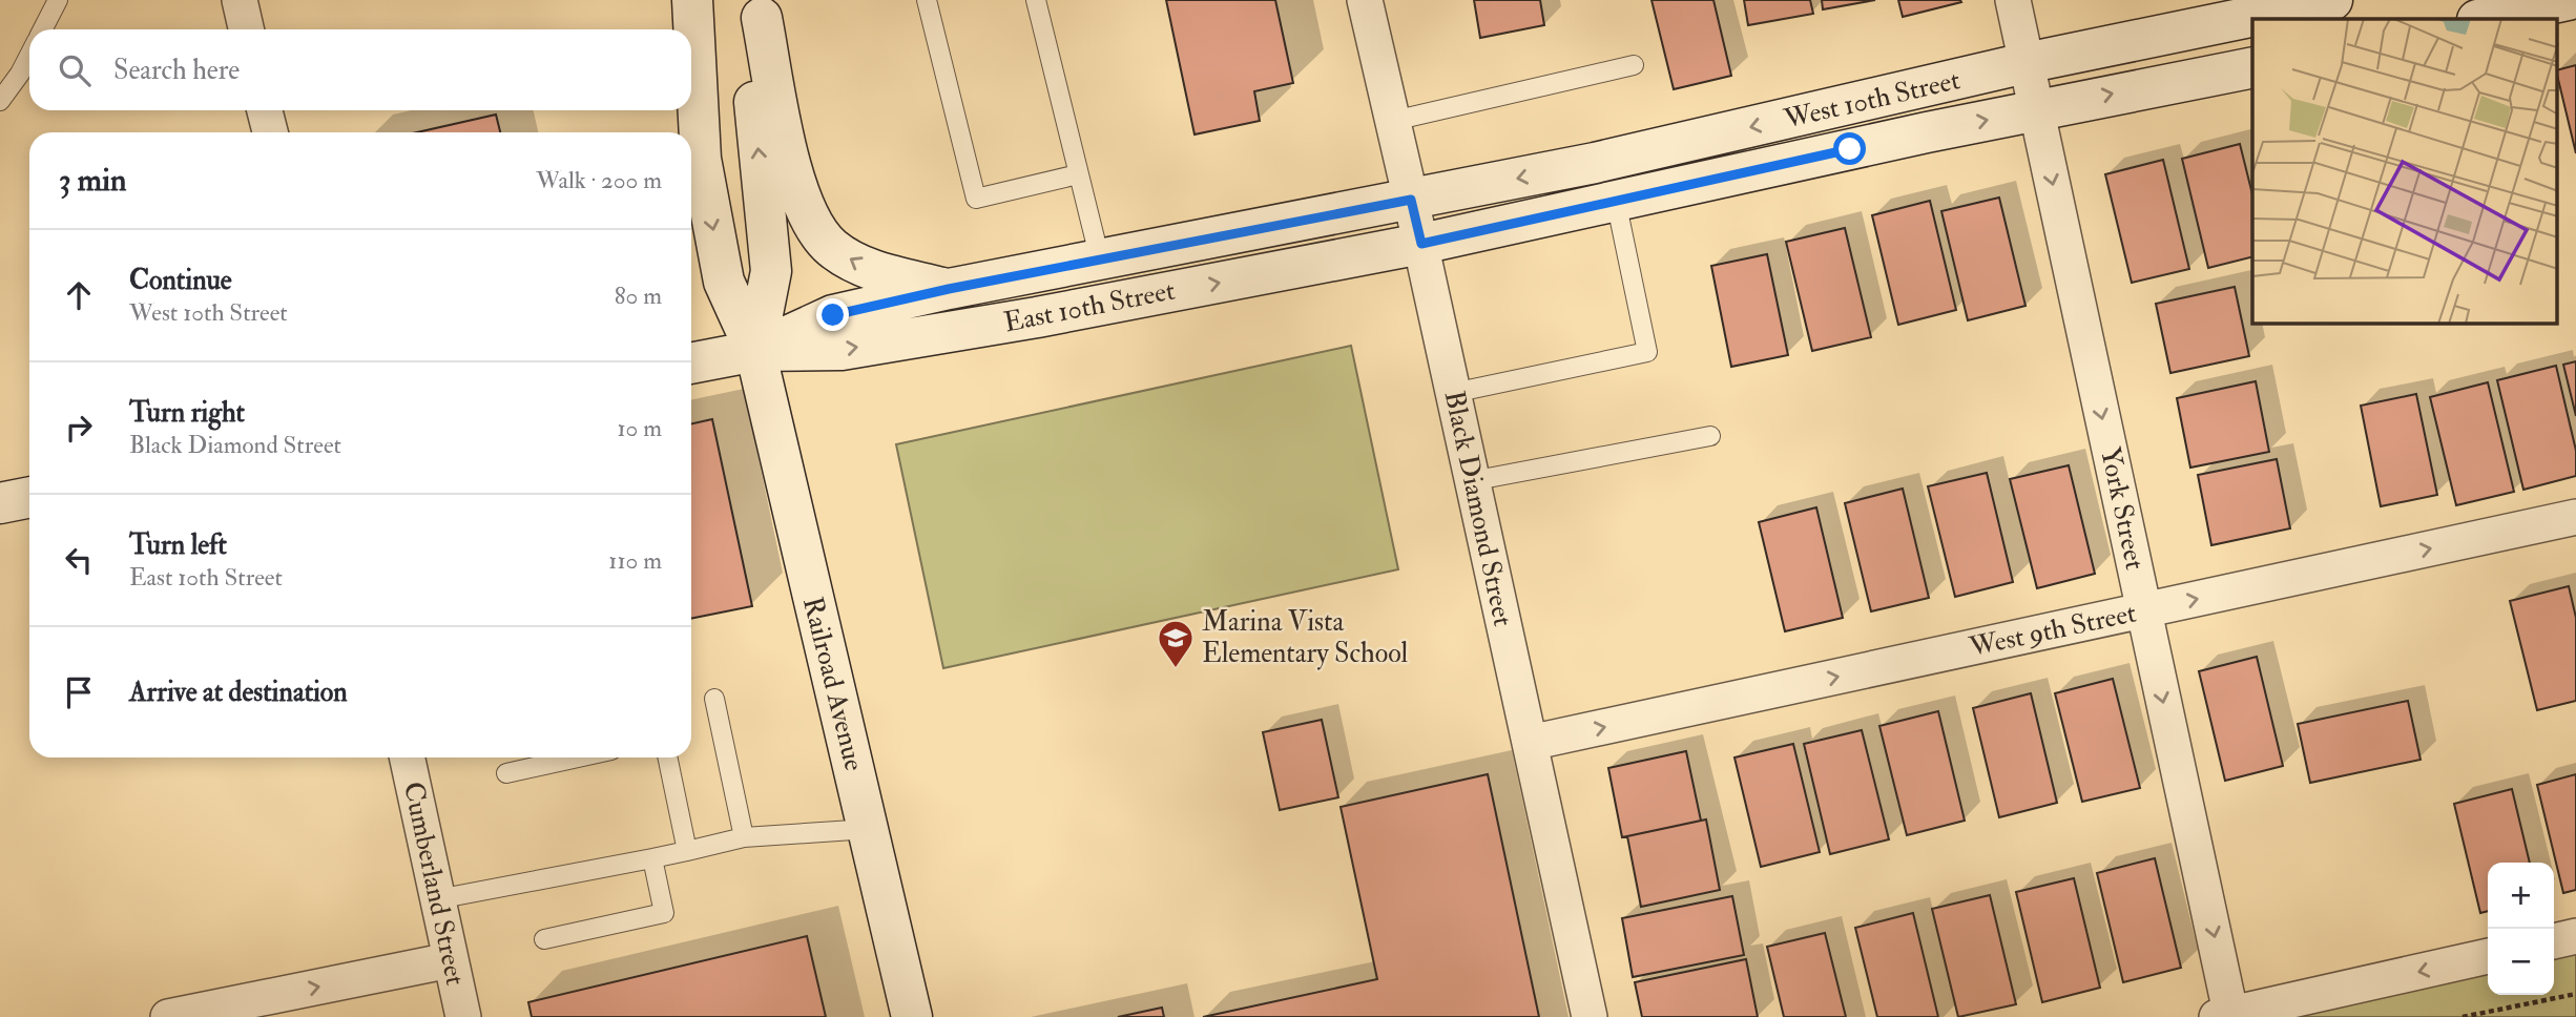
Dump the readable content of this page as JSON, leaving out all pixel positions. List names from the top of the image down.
{
  "streets": {
    "main road": ["West 10th Street", "East 10th Street", "Railroad Avenue"],
    "street": [
      "Black Diamond Street",
      "York Street",
      "West 9th Street",
      "Cumberland Street"
    ]
  },
  "crossings": [
    ["West 10th Street", "East 10th Street"],
    ["West 10th Street", "Black Diamond Street"],
    ["West 10th Street", "York Street"],
    ["East 10th Street", "Black Diamond Street"],
    ["East 10th Street", "Railroad Avenue"],
    ["Black Diamond Street", "West 9th Street"],
    ["York Street", "West 9th Street"]
  ],
  "one_way": ["York Street", "West 9th Street"],
  "places": {
    "school or university": ["Marina Vista Elementary School"]
  },
  "page": {
    "search": "Search here",
    "heading": ["3 min", "Walk · 200 m"],
    "list": [
      ["Continue", "West 10th Street", "80 m"],
      ["Turn right", "Black Diamond Street", "10 m"],
      ["Turn left", "East 10th Street", "110 m"],
      "Arrive at destination"
    ],
    "map_buttons": ["+", "−"]
  }
}
